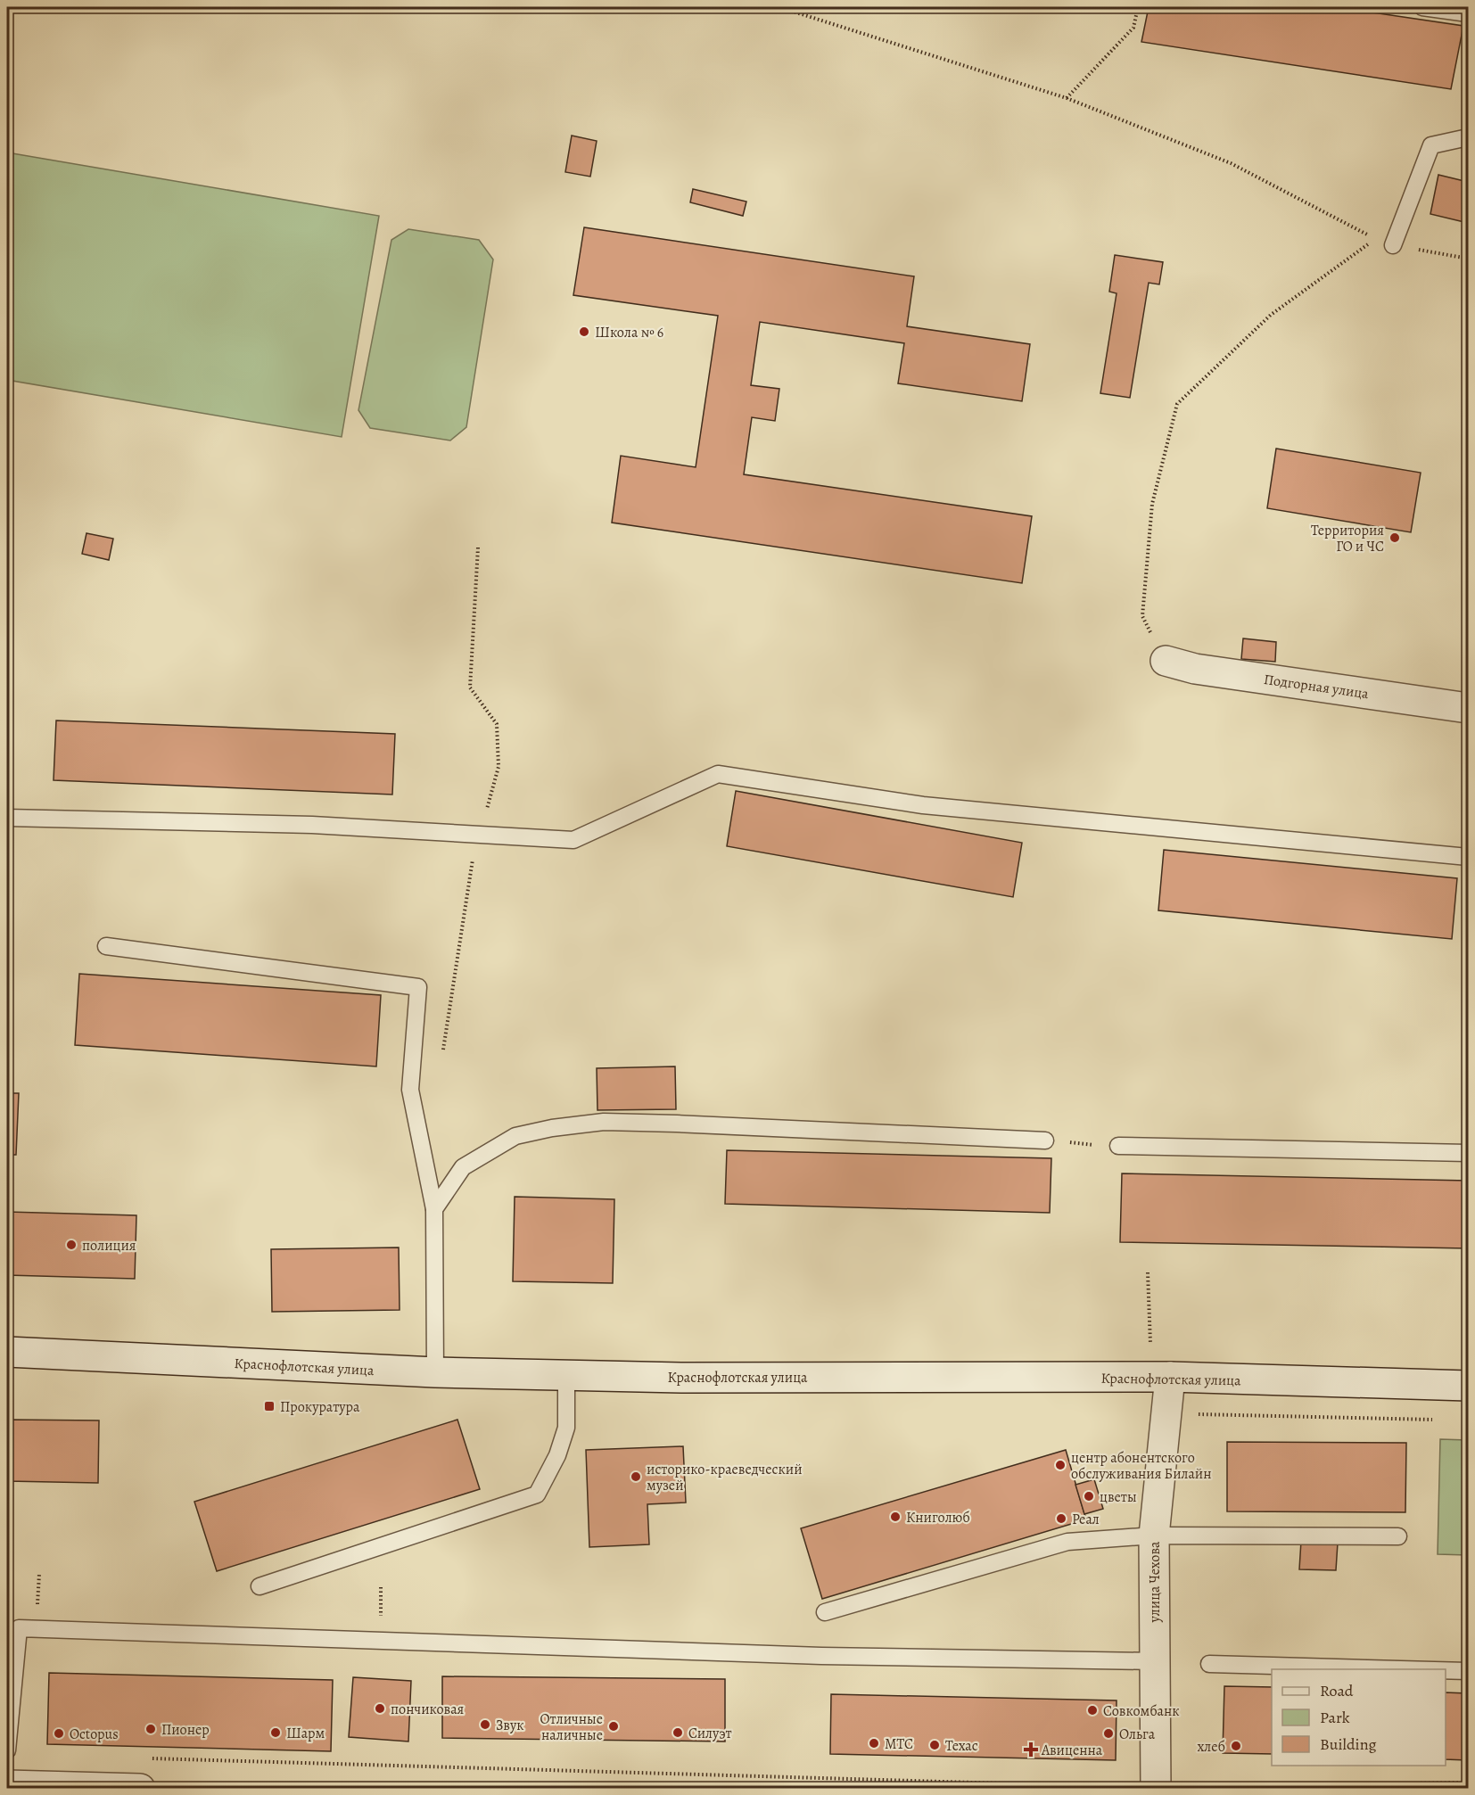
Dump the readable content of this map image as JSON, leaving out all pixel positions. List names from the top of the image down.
{
  "streets": {
    "main road": ["Подгорная улица", "Краснофлотская улица", "улица Чехова"]
  },
  "crossings": [
    ["Краснофлотская улица", "улица Чехова"]
  ],
  "places": {
    "other": [
      "Школа № 6",
      "Территория ГО и ЧС",
      "полиция",
      "центр абонентского обслуживания Билайн",
      "историко-краеведческий музей",
      "цветы",
      "Книголюб",
      "Реал",
      "пончиковая",
      "Совкомбанк",
      "Звук",
      "Отличные наличные",
      "Пионер",
      "Шарм",
      "Силуэт",
      "Octopus",
      "Ольга",
      "МТС",
      "Техас",
      "хлеб"
    ],
    "transit": ["Прокуратура"],
    "health": ["Авиценна"]
  },
  "legend": ["Road", "Park", "Building"]
}
